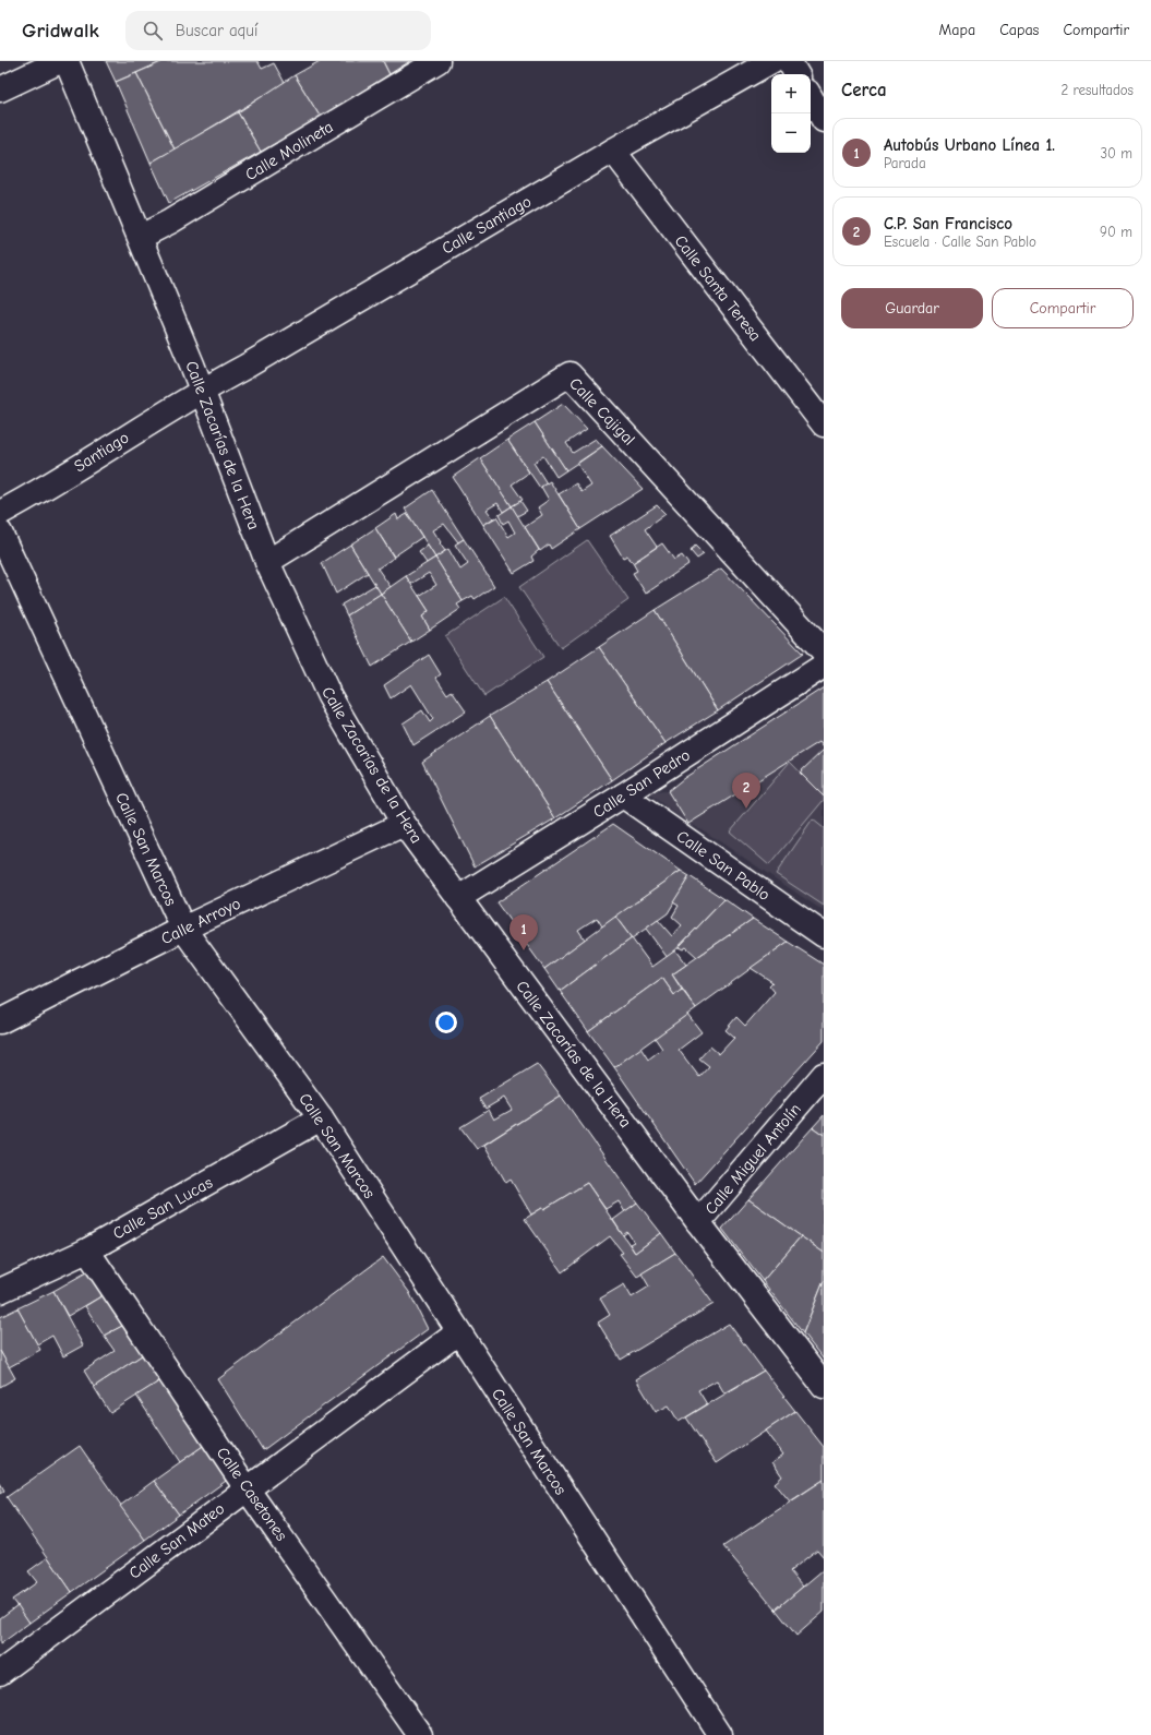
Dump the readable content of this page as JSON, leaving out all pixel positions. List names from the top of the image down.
{
  "streets": {
    "street": [
      "Calle Molineta",
      "Calle Santiago",
      "Calle Santa Teresa",
      "Calle Cajigal",
      "Calle Zacarías de la Hera",
      "Santiago",
      "Calle San Pedro",
      "Calle San Marcos",
      "Calle San Pablo",
      "Calle Arroyo",
      "Calle Miguel Antolín",
      "Calle San Lucas",
      "Calle Casetones",
      "Calle San Mateo"
    ]
  },
  "crossings": [
    ["Calle Molineta", "Calle Zacarías de la Hera"],
    ["Calle Santiago", "Calle Santa Teresa"],
    ["Calle Santiago", "Calle Zacarías de la Hera"],
    ["Calle Santiago", "Santiago"],
    ["Calle Cajigal", "Calle Zacarías de la Hera"],
    ["Calle Zacarías de la Hera", "Santiago"],
    ["Calle Zacarías de la Hera", "Calle San Pedro"],
    ["Calle Zacarías de la Hera", "Calle Arroyo"],
    ["Calle Zacarías de la Hera", "Calle Miguel Antolín"],
    ["Calle San Pedro", "Calle San Pablo"],
    ["Calle San Marcos", "Calle Arroyo"],
    ["Calle San Marcos", "Calle San Lucas"],
    ["Calle San Marcos", "Calle San Mateo"],
    ["Calle San Lucas", "Calle Casetones"],
    ["Calle Casetones", "Calle San Mateo"]
  ],
  "page": {
    "header": "Gridwalk",
    "search": "Buscar aquí",
    "nav": ["Mapa", "Capas", "Compartir"],
    "heading": ["Cerca", "2 resultados"],
    "map_buttons": ["+", "−"],
    "list": [
      {
        "mark": "1",
        "name": "Autobús Urbano Línea 1.",
        "note": "Parada",
        "value": "30 m"
      },
      {
        "mark": "2",
        "name": "C.P. San Francisco",
        "note": "Escuela · Calle San Pablo",
        "value": "90 m"
      }
    ],
    "buttons": ["Guardar", "Compartir"],
    "pins": ["2", "1"]
  }
}
